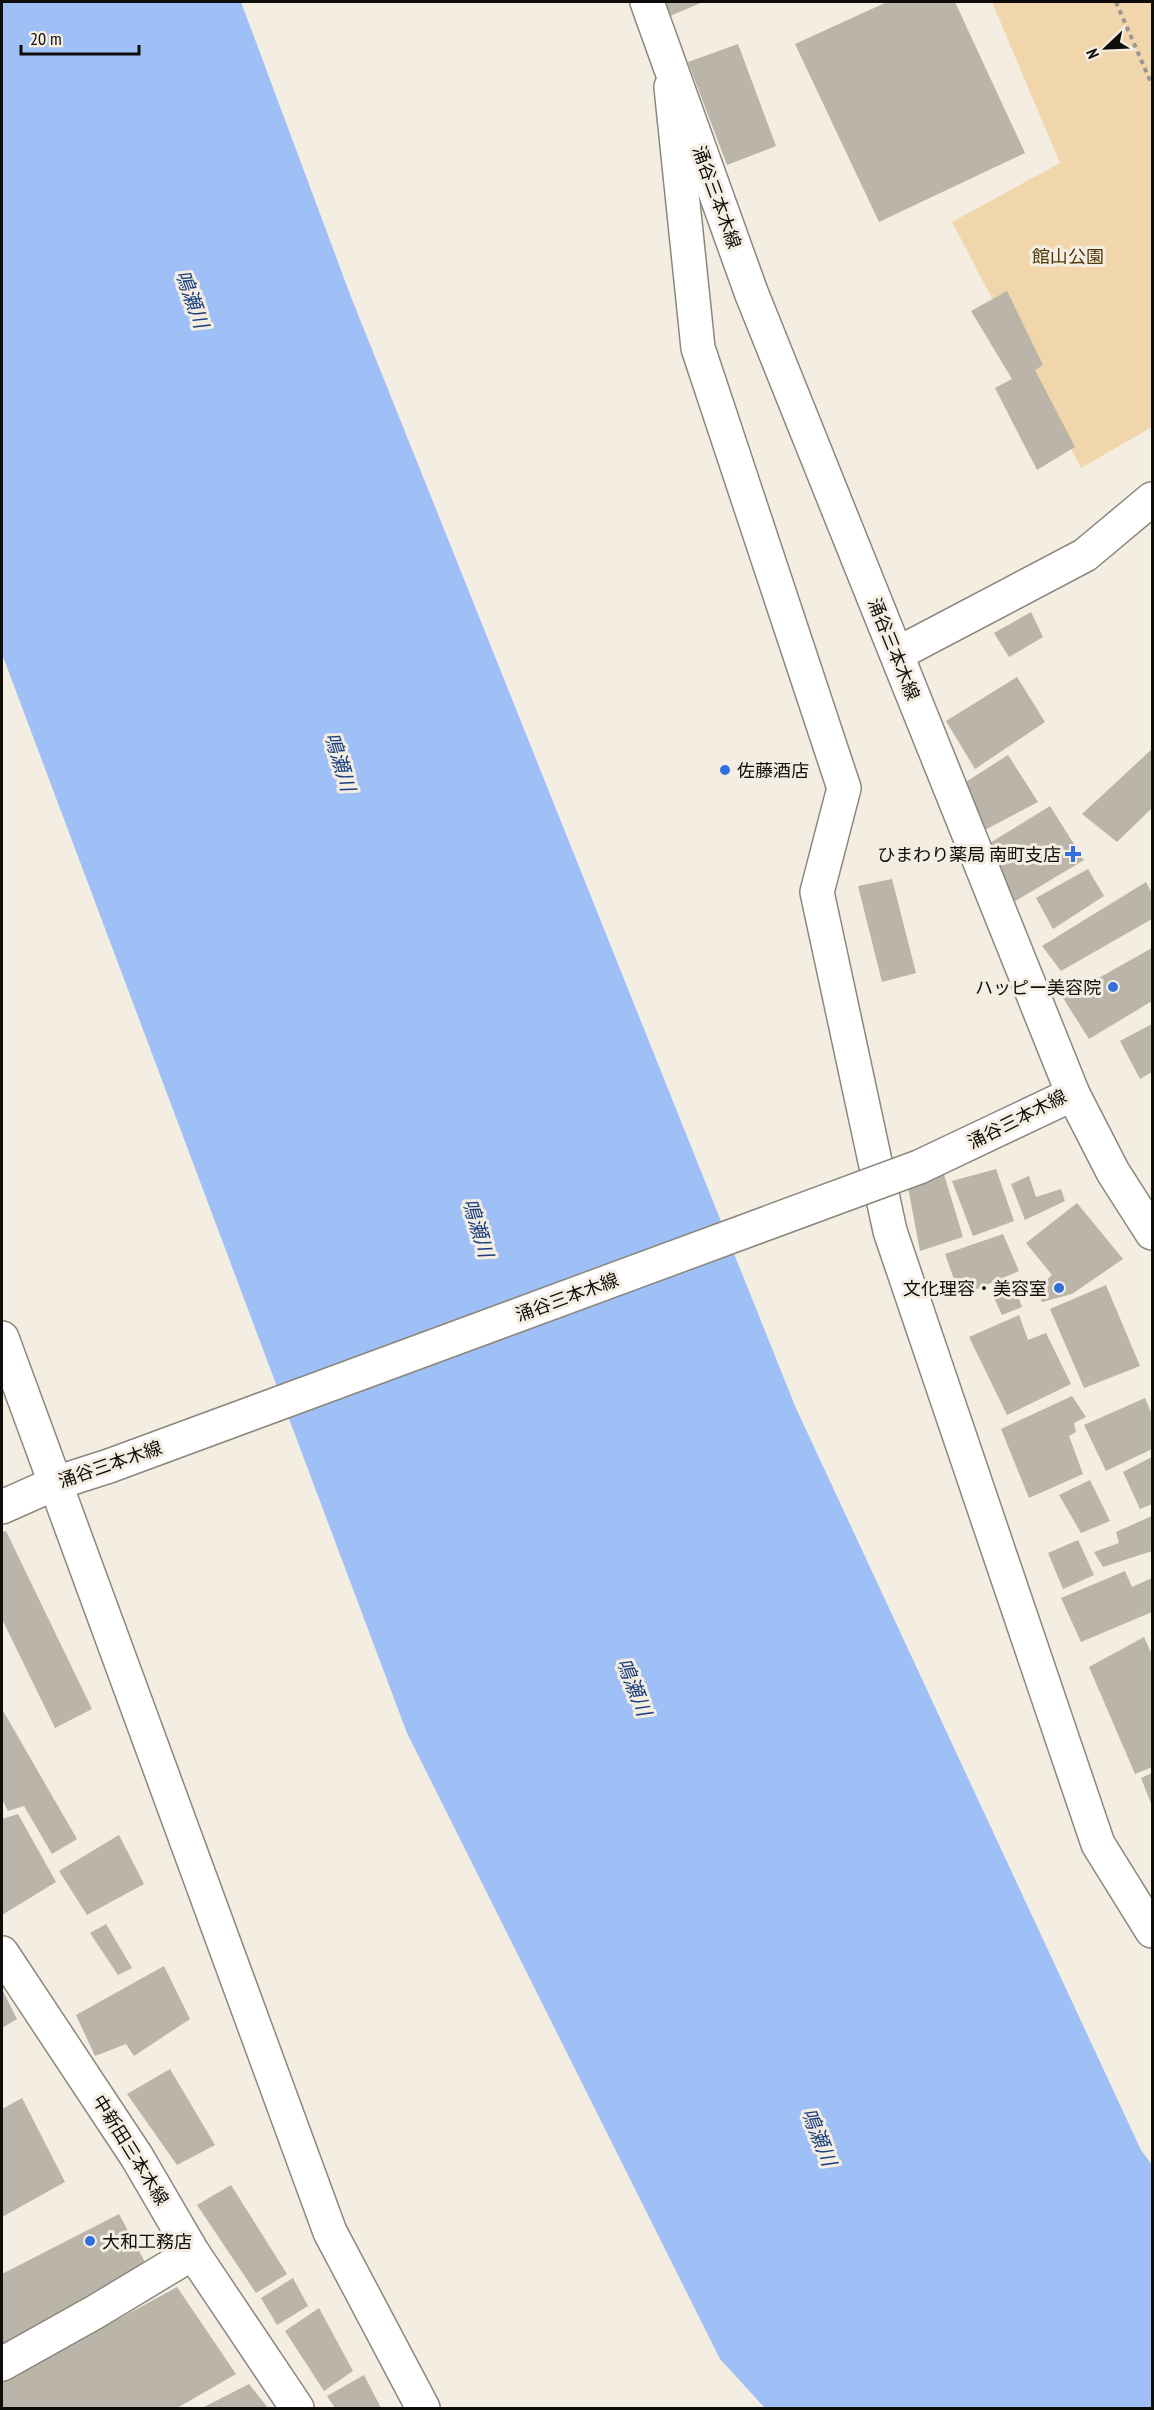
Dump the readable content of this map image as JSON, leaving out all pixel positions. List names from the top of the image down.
{
  "streets": {
    "street": ["涌谷三本木線", "中新田三本木線"]
  },
  "water": ["鳴瀬川"],
  "parks": ["館山公園"],
  "places": {
    "other": [
      "佐藤酒店",
      "ハッピー美容院",
      "文化理容・美容室",
      "大和工務店"
    ],
    "health": ["ひまわり薬局 南町支店"]
  },
  "scale_bar": "20 m",
  "north": "bottom left"
}
